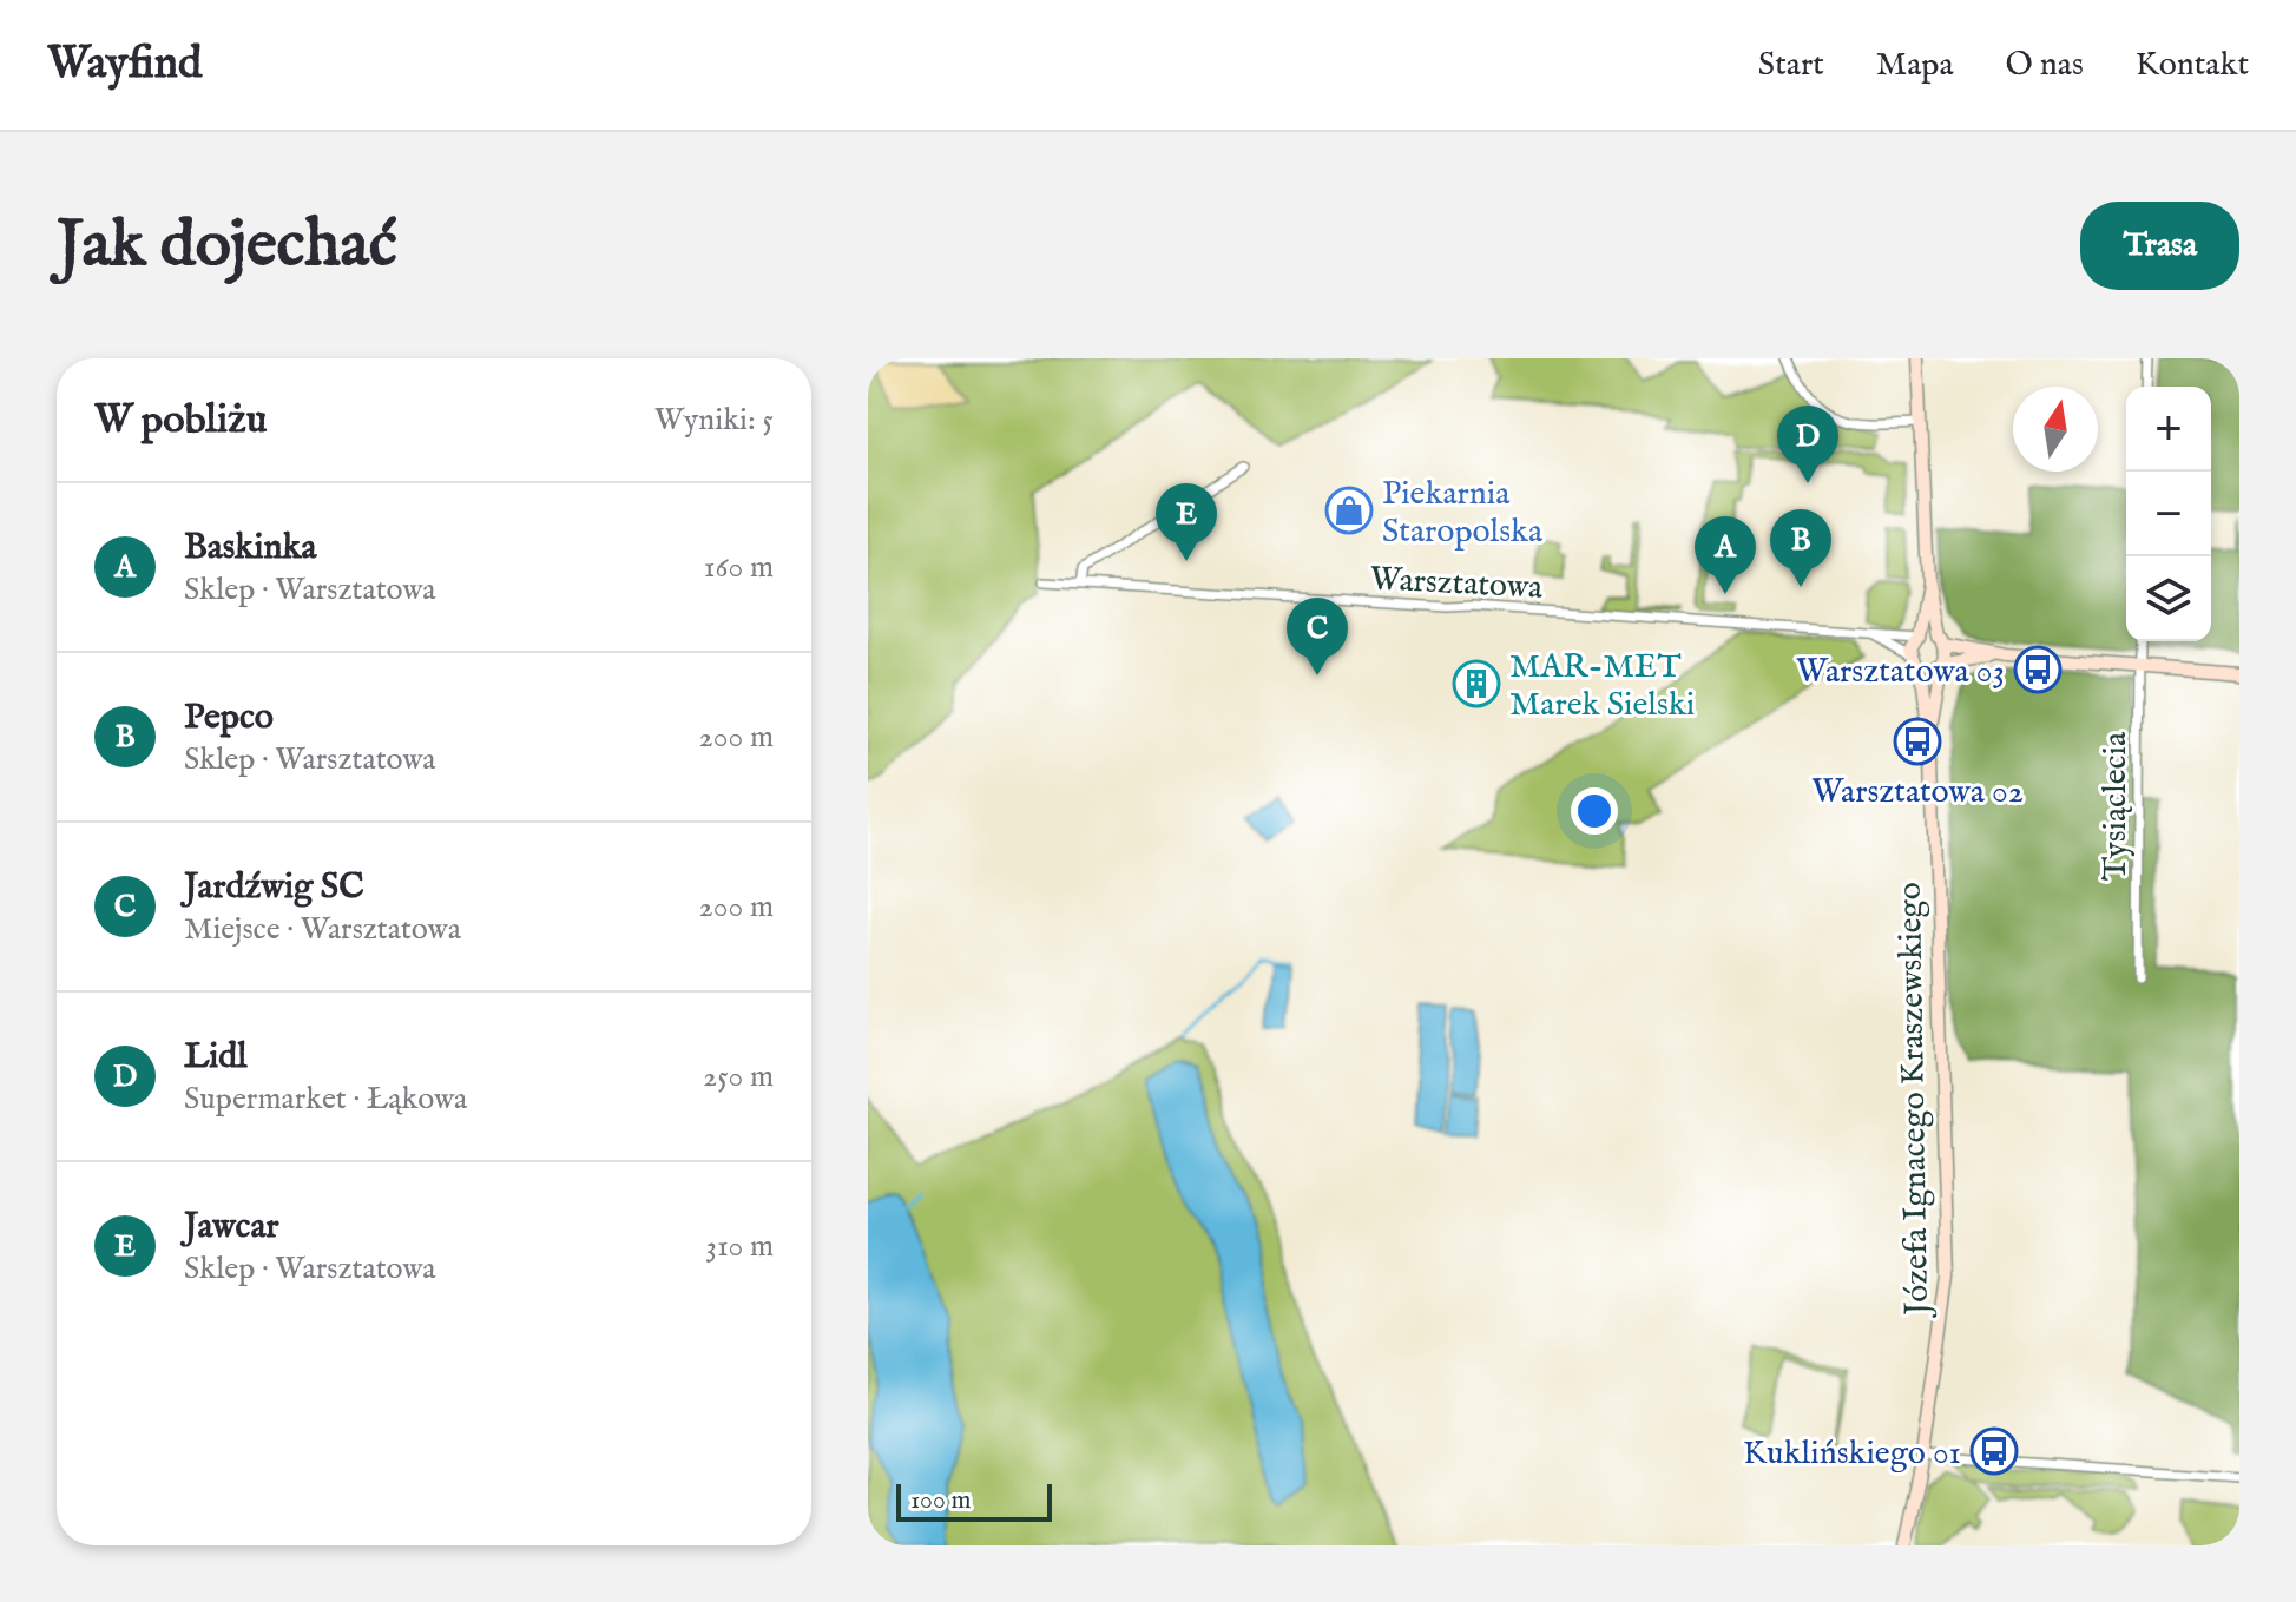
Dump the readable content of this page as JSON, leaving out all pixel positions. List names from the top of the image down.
{
  "streets": {
    "street": ["Warsztatowa", "Tysiąclecia", "Józefa Ignacego Kraszewskiego"]
  },
  "crossings": [
    ["Warsztatowa", "Józefa Ignacego Kraszewskiego"]
  ],
  "places": {
    "shop": ["Piekarnia Staropolska"],
    "bus stop": ["Warsztatowa 03", "Warsztatowa 02", "Kuklińskiego 01"],
    "building": ["MAR-MET Marek Sielski"]
  },
  "scale_bar": "100 m",
  "north": "top",
  "page": {
    "header": "Wayfind",
    "nav": [
      "Start",
      "Mapa",
      "O nas",
      "Kontakt"
    ],
    "buttons": "Trasa",
    "title": "Jak dojechać",
    "heading": ["W pobliżu", "Wyniki: 5"],
    "map_buttons": ["+", "−"],
    "pins": [
      "D",
      "E",
      "B",
      "A",
      "C"
    ],
    "list": [
      {
        "mark": "A",
        "name": "Baskinka",
        "note": "Sklep · Warsztatowa",
        "value": "160 m"
      },
      {
        "mark": "B",
        "name": "Pepco",
        "note": "Sklep · Warsztatowa",
        "value": "200 m"
      },
      {
        "mark": "C",
        "name": "Jardźwig SC",
        "note": "Miejsce · Warsztatowa",
        "value": "200 m"
      },
      {
        "mark": "D",
        "name": "Lidl",
        "note": "Supermarket · Łąkowa",
        "value": "250 m"
      },
      {
        "mark": "E",
        "name": "Jawcar",
        "note": "Sklep · Warsztatowa",
        "value": "310 m"
      }
    ],
    "scale": "100 m"
  }
}
